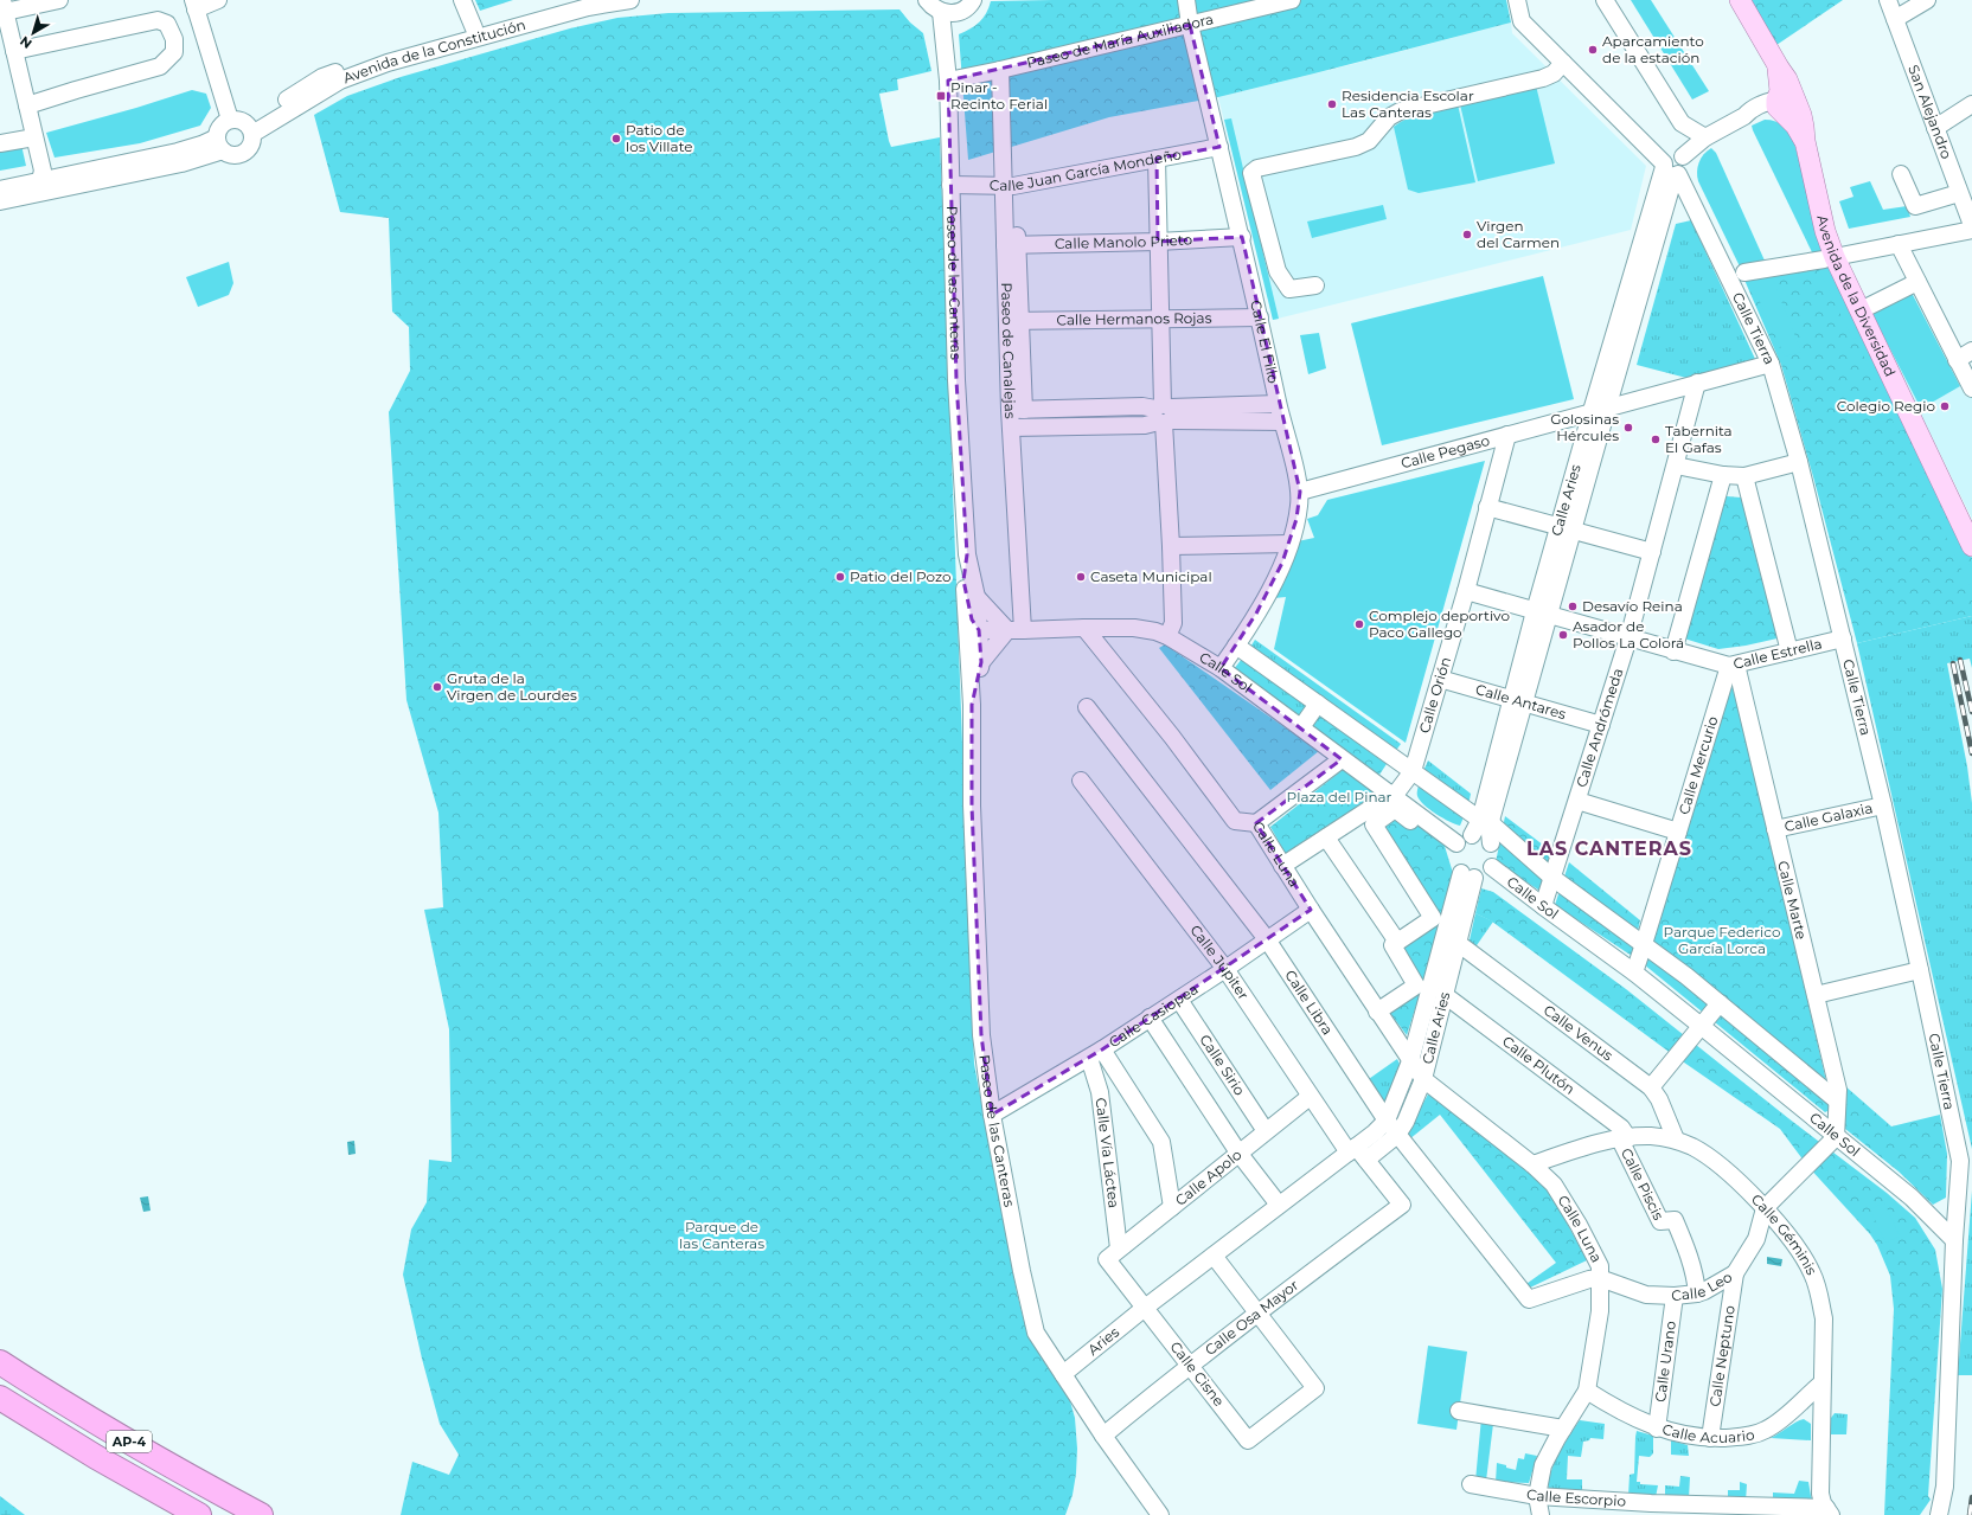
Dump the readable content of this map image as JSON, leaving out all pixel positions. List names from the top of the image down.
{
  "streets": {
    "highway": ["AP-4"],
    "main road": ["Avenida de la Diversidad"],
    "street": [
      "Paseo de María Auxiliadora",
      "Avenida de la Constitución",
      "San Alejandro",
      "Calle Juan García Mondeño",
      "Calle Manolo Prieto",
      "Paseo de las Canteras",
      "Calle Hermanos Rojas",
      "Calle Tierra",
      "Calle El Fillo",
      "Paseo de Canalejas",
      "Calle Pegaso",
      "Calle Aries",
      "Calle Estrella",
      "Calle Sol",
      "Calle Orión",
      "Calle Antares",
      "Calle Andrómeda",
      "Calle Mercurio",
      "Calle Galaxia",
      "Calle Luna",
      "Calle Marte",
      "Calle Júpiter",
      "Calle Libra",
      "Calle Casiopea",
      "Calle Venus",
      "Calle Sirio",
      "Calle Plutón",
      "Calle Vía Láctea",
      "Calle Apolo",
      "Calle Piscis",
      "Calle Géminis",
      "Calle Leo",
      "Calle Osa Mayor",
      "Aries",
      "Calle Neptuno",
      "Calle Urano",
      "Calle Cisne",
      "Calle Acuario",
      "Calle Escorpio"
    ]
  },
  "crossings": [
    ["Paseo de María Auxiliadora", "Paseo de las Canteras"],
    ["Paseo de María Auxiliadora", "Calle El Fillo"],
    ["Paseo de María Auxiliadora", "Paseo de Canalejas"],
    ["Calle Juan García Mondeño", "Paseo de las Canteras"],
    ["Calle Juan García Mondeño", "Calle El Fillo"],
    ["Calle Juan García Mondeño", "Paseo de Canalejas"],
    ["Calle Manolo Prieto", "Calle El Fillo"],
    ["Calle Manolo Prieto", "Paseo de Canalejas"],
    ["Paseo de las Canteras", "Calle Casiopea"],
    ["Paseo de las Canteras", "Calle Osa Mayor"],
    ["Paseo de las Canteras", "Aries"],
    ["Calle Hermanos Rojas", "Calle El Fillo"],
    ["Calle Hermanos Rojas", "Paseo de Canalejas"],
    ["Calle Tierra", "Calle Pegaso"],
    ["Calle Tierra", "Calle Aries"],
    ["Calle Tierra", "Calle Estrella"],
    ["Calle Tierra", "Calle Sol"],
    ["Calle Tierra", "Calle Galaxia"],
    ["Calle El Fillo", "Calle Pegaso"],
    ["Calle El Fillo", "Calle Sol"],
    ["Paseo de Canalejas", "Calle Sol"],
    ["Calle Pegaso", "Calle Aries"],
    ["Calle Pegaso", "Calle Orión"],
    ["Calle Pegaso", "Calle Andrómeda"],
    ["Calle Aries", "Calle Estrella"],
    ["Calle Aries", "Calle Sol"],
    ["Calle Aries", "Calle Antares"],
    ["Calle Aries", "Calle Luna"],
    ["Calle Aries", "Calle Júpiter"],
    ["Calle Aries", "Calle Libra"],
    ["Calle Aries", "Calle Venus"],
    ["Calle Aries", "Calle Plutón"],
    ["Calle Aries", "Aries"],
    ["Calle Aries", "Calle Cisne"],
    ["Calle Estrella", "Calle Orión"],
    ["Calle Estrella", "Calle Andrómeda"],
    ["Calle Estrella", "Calle Mercurio"],
    ["Calle Estrella", "Calle Marte"],
    ["Calle Sol", "Calle Orión"],
    ["Calle Sol", "Calle Andrómeda"],
    ["Calle Sol", "Calle Mercurio"],
    ["Calle Sol", "Calle Luna"],
    ["Calle Sol", "Calle Marte"],
    ["Calle Orión", "Calle Antares"],
    ["Calle Orión", "Calle Luna"],
    ["Calle Antares", "Calle Andrómeda"],
    ["Calle Mercurio", "Calle Marte"],
    ["Calle Galaxia", "Calle Marte"],
    ["Calle Luna", "Calle Libra"],
    ["Calle Luna", "Calle Casiopea"],
    ["Calle Luna", "Calle Géminis"],
    ["Calle Luna", "Calle Leo"],
    ["Calle Luna", "Calle Acuario"],
    ["Calle Luna", "Calle Escorpio"],
    ["Calle Júpiter", "Calle Casiopea"],
    ["Calle Júpiter", "Calle Apolo"],
    ["Calle Júpiter", "Calle Osa Mayor"],
    ["Calle Libra", "Calle Casiopea"],
    ["Calle Libra", "Calle Leo"],
    ["Calle Casiopea", "Calle Sirio"],
    ["Calle Casiopea", "Calle Vía Láctea"],
    ["Calle Venus", "Calle Géminis"],
    ["Calle Sirio", "Calle Apolo"],
    ["Calle Plutón", "Calle Piscis"],
    ["Calle Plutón", "Calle Géminis"],
    ["Calle Vía Láctea", "Calle Apolo"],
    ["Calle Vía Láctea", "Calle Cisne"],
    ["Calle Apolo", "Calle Cisne"],
    ["Calle Piscis", "Calle Géminis"],
    ["Calle Piscis", "Calle Leo"],
    ["Calle Géminis", "Calle Leo"],
    ["Calle Géminis", "Calle Acuario"],
    ["Calle Géminis", "Calle Escorpio"],
    ["Calle Leo", "Calle Neptuno"],
    ["Calle Leo", "Calle Urano"],
    ["Calle Osa Mayor", "Calle Cisne"],
    ["Aries", "Calle Cisne"],
    ["Calle Neptuno", "Calle Acuario"],
    ["Calle Urano", "Calle Acuario"]
  ],
  "districts": ["LAS CANTERAS"],
  "parks": ["Plaza del Pinar", "Parque Federico García Lorca", "Parque de las Canteras"],
  "places": {
    "other": [
      "Aparcamiento de la estación",
      "Residencia Escolar Las Canteras",
      "Patio de los Villate",
      "Virgen del Carmen",
      "Colegio Regio",
      "Golosinas Hércules",
      "Tabernita El Gafas",
      "Patio del Pozo",
      "Caseta Municipal",
      "Desavío Reina",
      "Complejo deportivo Paco Gallego",
      "Asador de Pollos La Colorá",
      "Gruta de la Virgen de Lourdes"
    ],
    "transit": ["Pinar - Recinto Ferial"]
  },
  "north": "bottom left"
}
